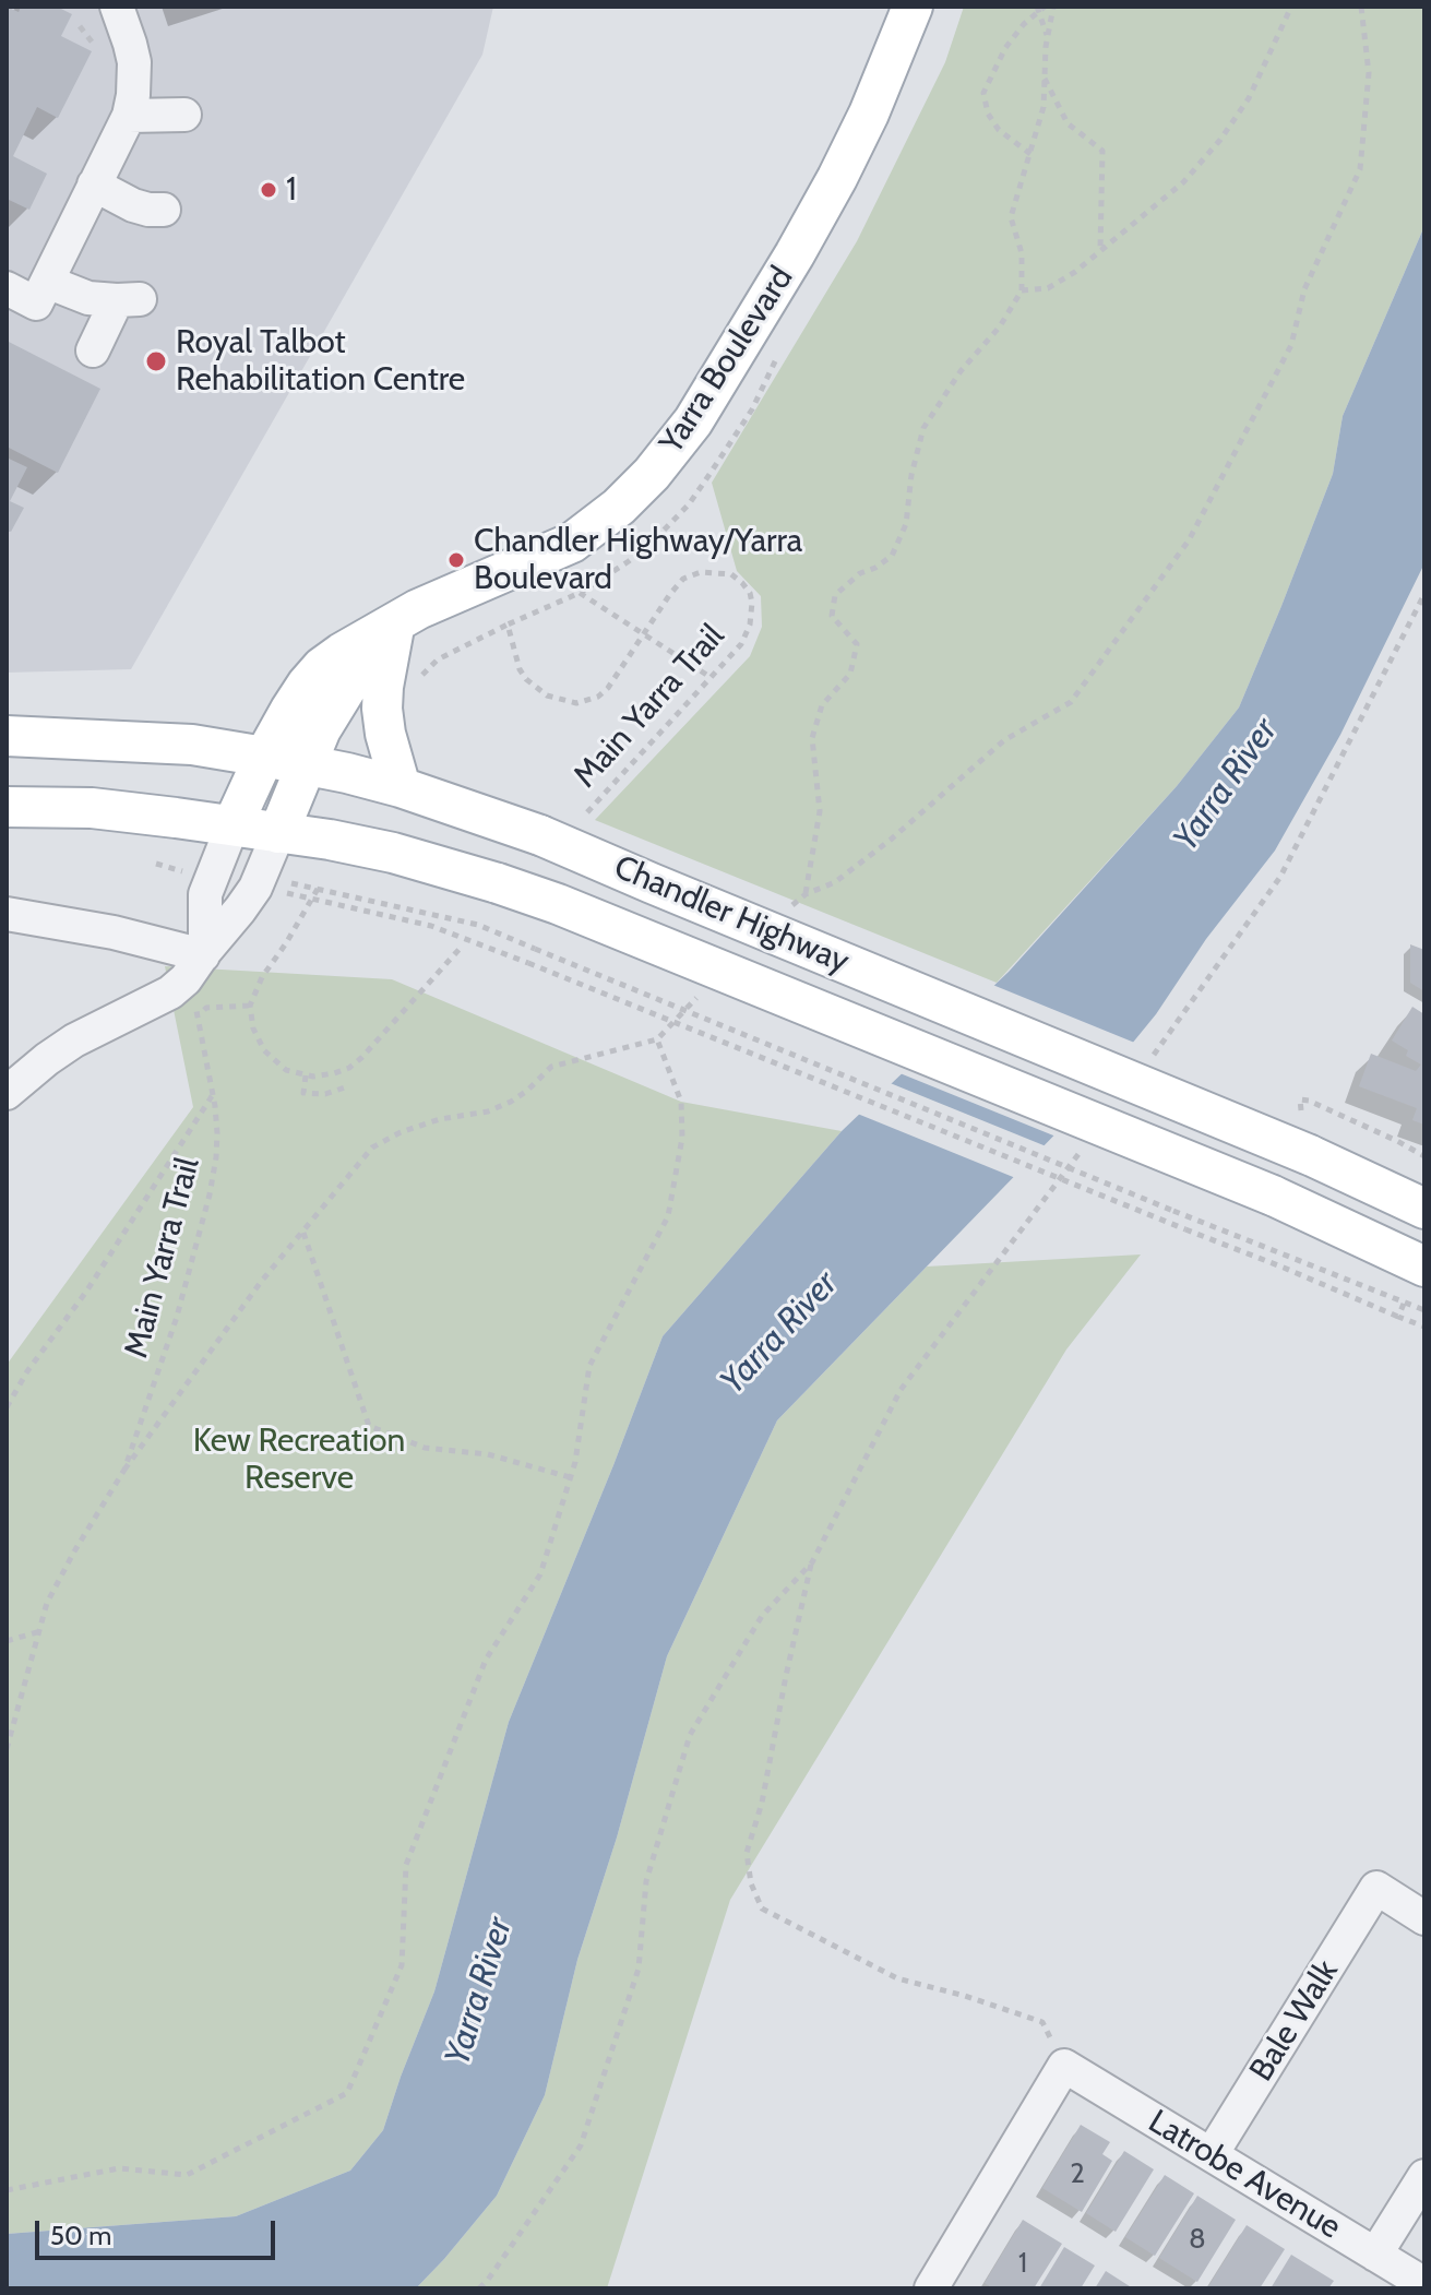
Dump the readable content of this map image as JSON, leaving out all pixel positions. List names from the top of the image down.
{
  "streets": {
    "main road": ["Yarra Boulevard", "Chandler Highway"],
    "street": ["Bale Walk", "Latrobe Avenue"],
    "path": ["Main Yarra Trail"]
  },
  "crossings": [
    ["Yarra Boulevard", "Chandler Highway"],
    ["Bale Walk", "Latrobe Avenue"]
  ],
  "water": ["Yarra River"],
  "parks": ["Kew Recreation Reserve"],
  "places": ["1", "Royal Talbot Rehabilitation Centre", "Chandler Highway/Yarra Boulevard"],
  "house_numbers": ["2", "8", "1"],
  "scale_bar": "50 m"
}
